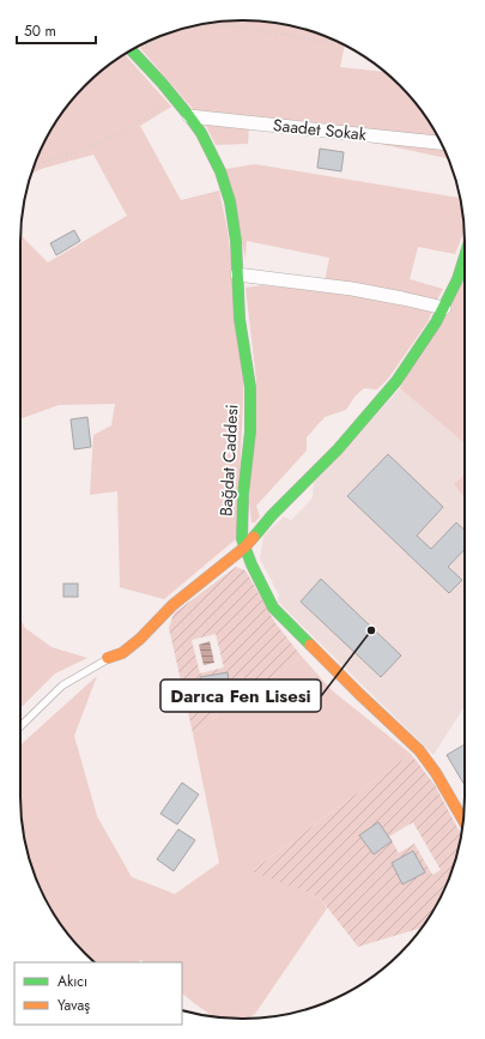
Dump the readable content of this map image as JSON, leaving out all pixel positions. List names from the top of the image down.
{
  "streets": {
    "street": ["Saadet Sokak", "Bağdat Caddesi"]
  },
  "crossings": [
    ["Saadet Sokak", "Bağdat Caddesi"]
  ],
  "places": ["Darıca Fen Lisesi"],
  "legend": ["Akıcı", "Yavaş"],
  "scale_bar": "50 m"
}
